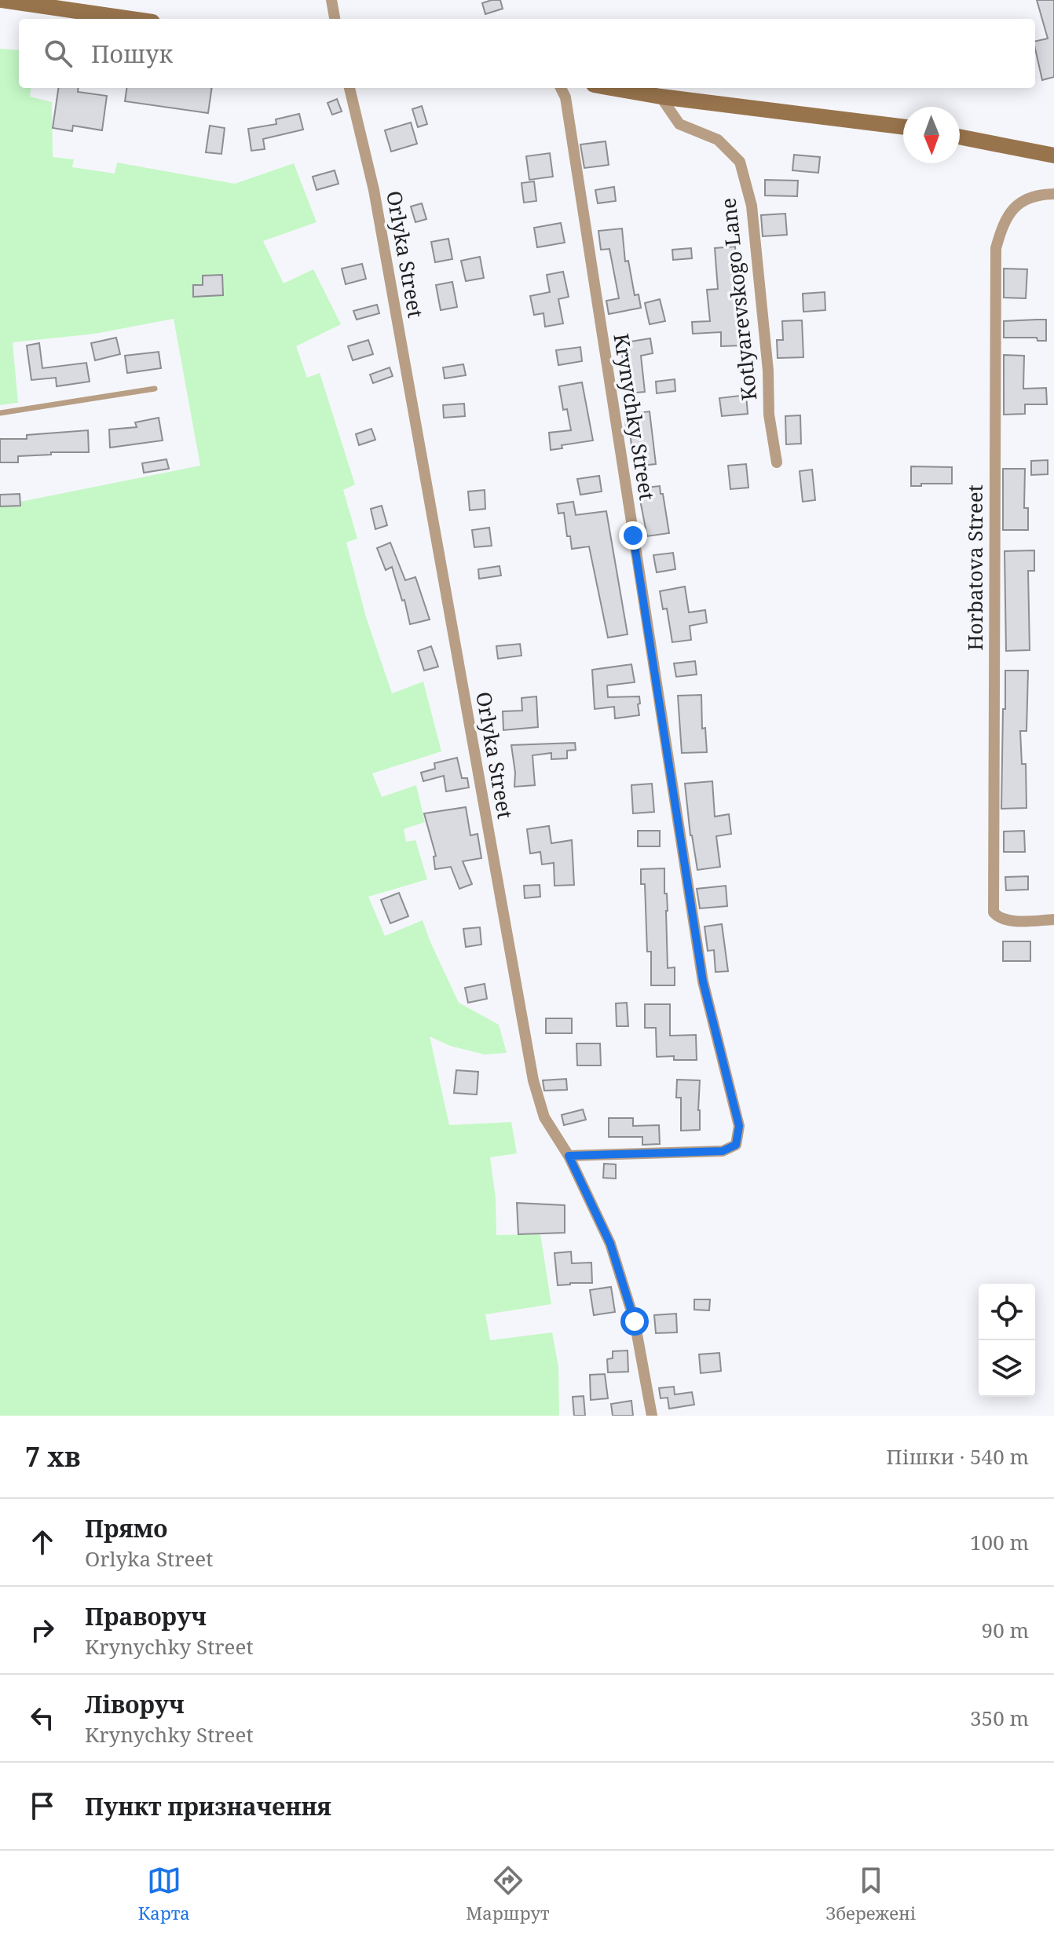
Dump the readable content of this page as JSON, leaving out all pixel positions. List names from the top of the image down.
{
  "streets": {
    "street": [
      "Orlyka Street",
      "Kotlyarevskogo Lane",
      "Krynychky Street",
      "Horbatova Street"
    ]
  },
  "crossings": [
    ["Orlyka Street", "Krynychky Street"]
  ],
  "north": "bottom",
  "page": {
    "search": "Пошук",
    "heading": ["7 хв", "Пішки · 540 m"],
    "list": [
      ["Прямо", "Orlyka Street", "100 m"],
      ["Праворуч", "Krynychky Street", "90 m"],
      ["Ліворуч", "Krynychky Street", "350 m"],
      "Пункт призначення"
    ],
    "nav": ["Карта", "Маршрут", "Збережені"]
  }
}
